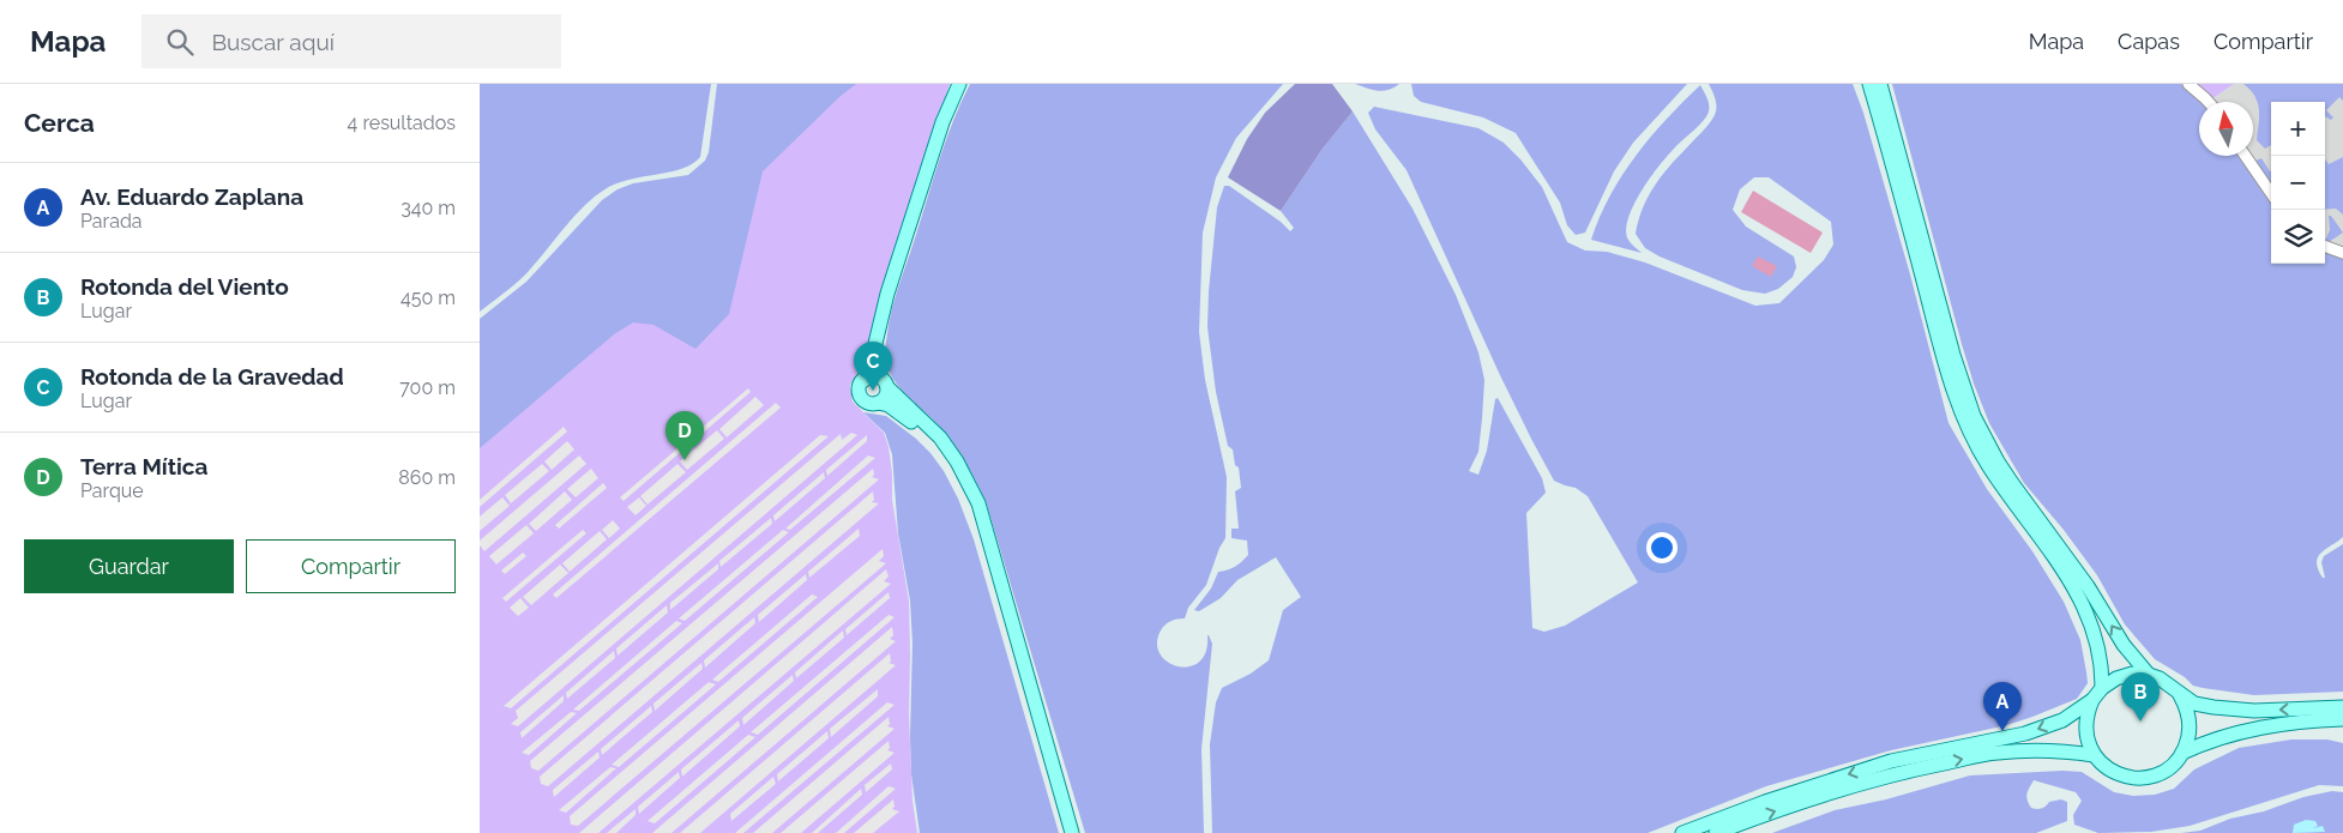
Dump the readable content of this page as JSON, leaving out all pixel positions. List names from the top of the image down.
{
  "north": "top",
  "page": {
    "header": "Mapa",
    "search": "Buscar aquí",
    "nav": ["Mapa", "Capas", "Compartir"],
    "heading": ["Cerca", "4 resultados"],
    "map_buttons": ["+", "−"],
    "list": [
      {
        "mark": "A",
        "name": "Av. Eduardo Zaplana",
        "note": "Parada",
        "value": "340 m"
      },
      {
        "mark": "B",
        "name": "Rotonda del Viento",
        "note": "Lugar",
        "value": "450 m"
      },
      {
        "mark": "C",
        "name": "Rotonda de la Gravedad",
        "note": "Lugar",
        "value": "700 m"
      },
      {
        "mark": "D",
        "name": "Terra Mítica",
        "note": "Parque",
        "value": "860 m"
      }
    ],
    "pins": [
      "C",
      "D",
      "B",
      "A"
    ],
    "buttons": ["Guardar", "Compartir"]
  }
}
